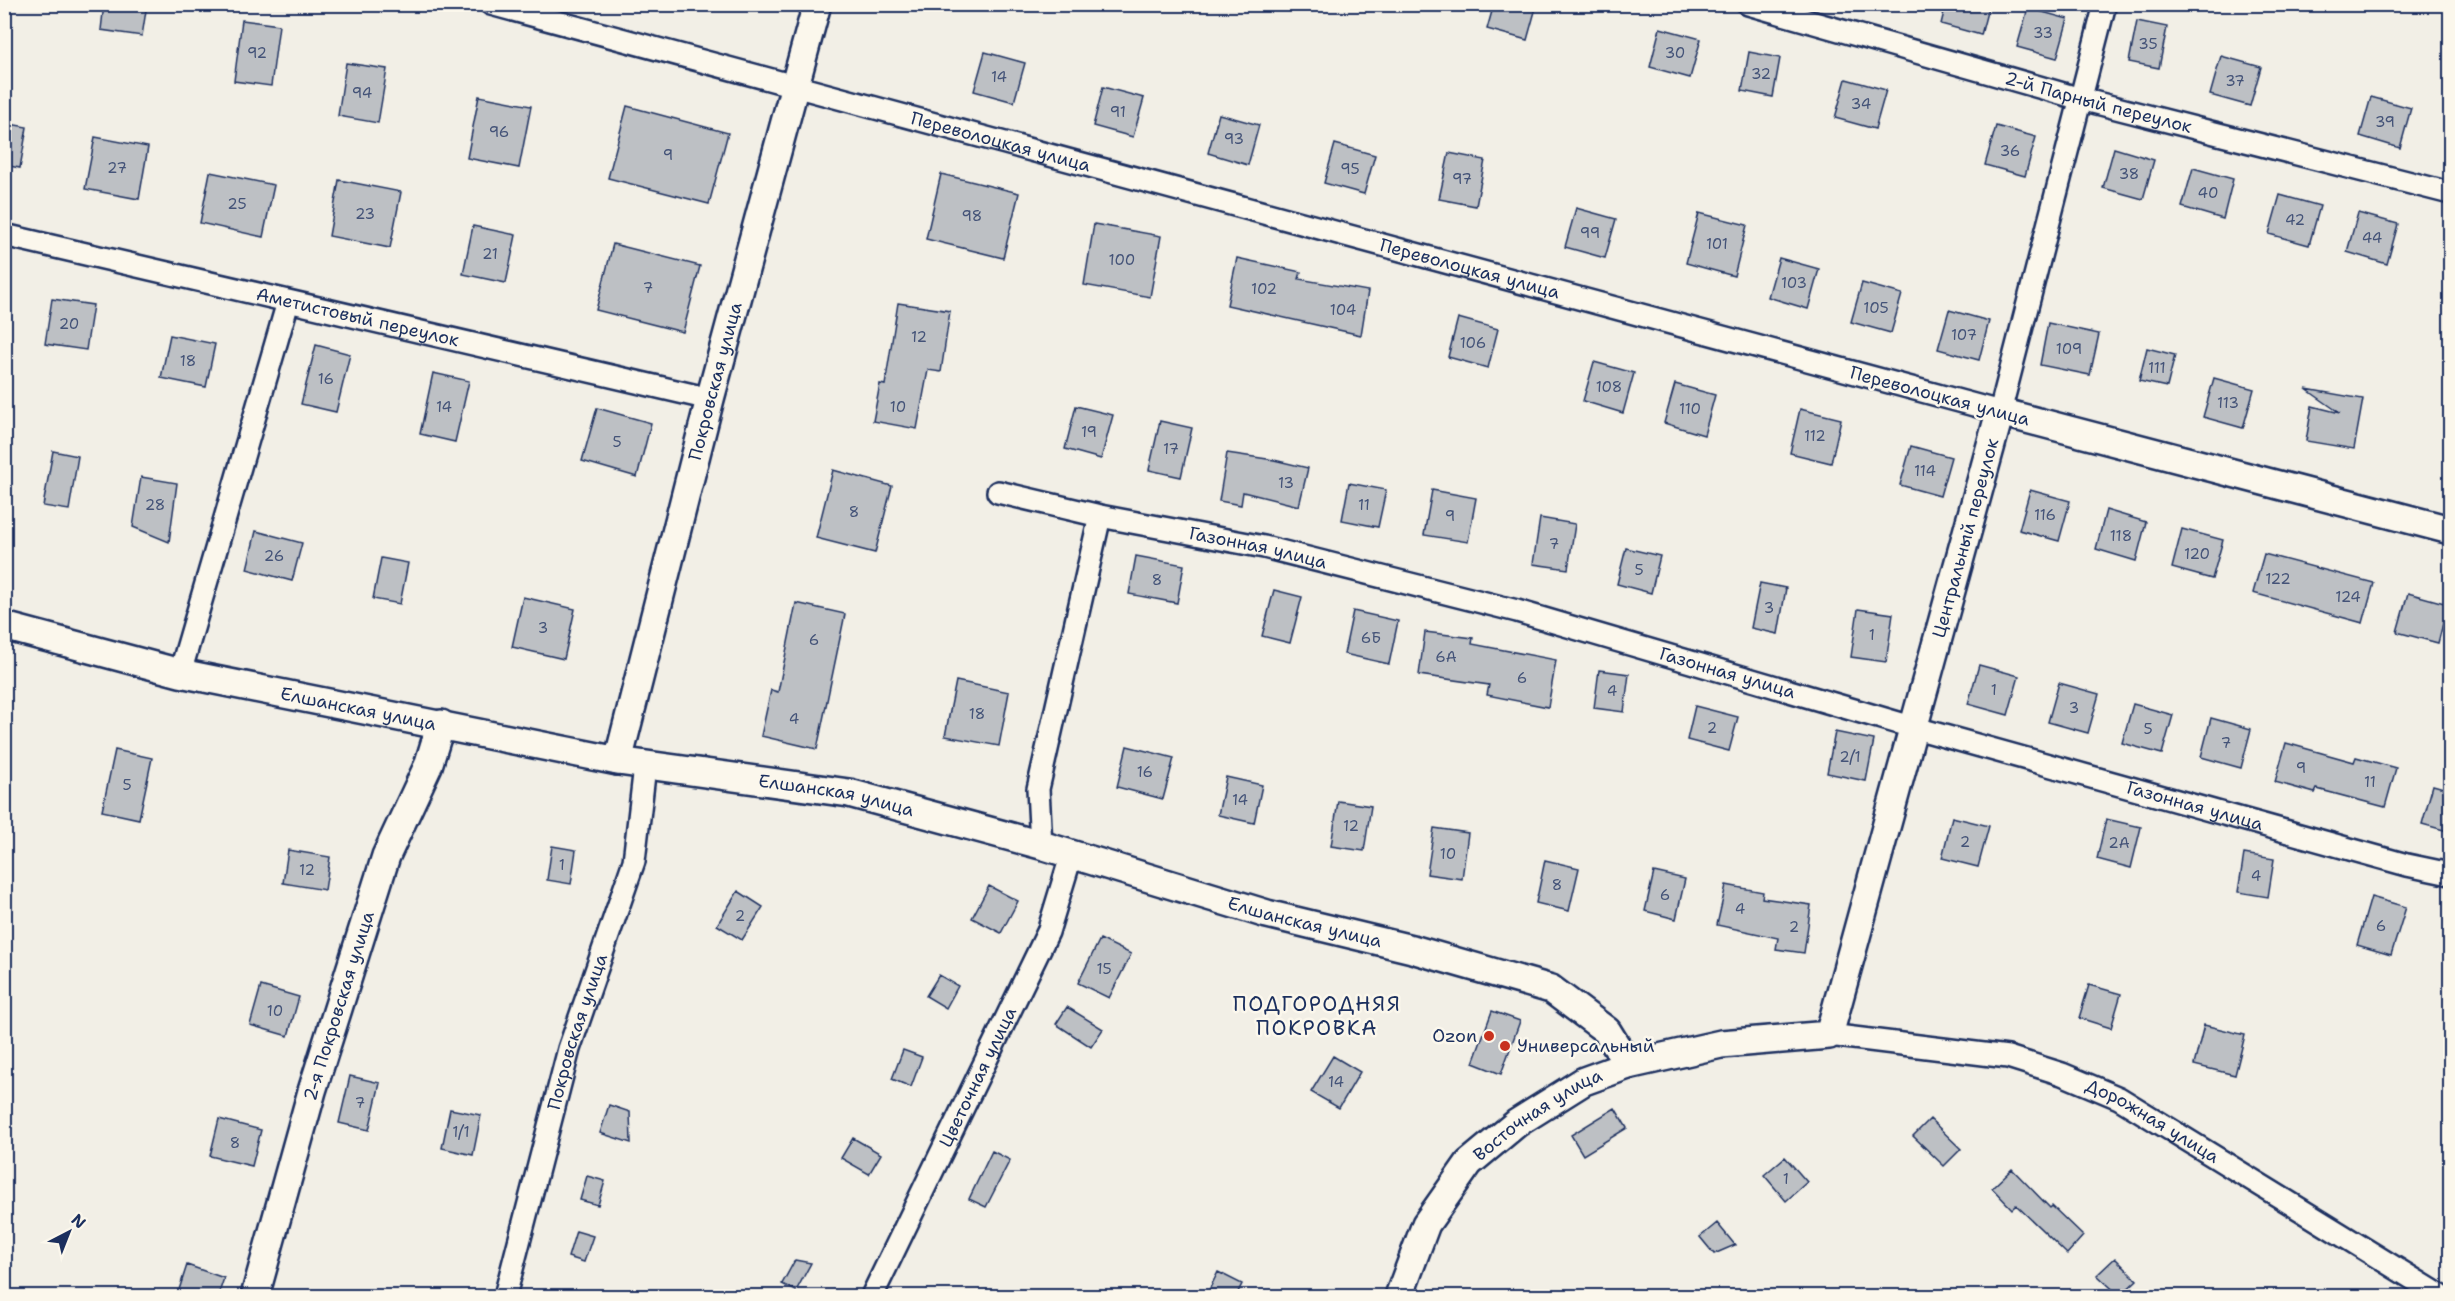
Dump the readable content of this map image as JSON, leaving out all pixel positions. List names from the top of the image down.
{
  "streets": {
    "street": [
      "2-й Парный переулок",
      "Переволоцкая улица",
      "Аметистовый переулок",
      "Покровская улица",
      "Центральный переулок",
      "Газонная улица",
      "Елшанская улица",
      "2-я Покровская улица",
      "Цветочная улица",
      "Восточная улица",
      "Дорожная улица"
    ]
  },
  "crossings": [
    ["2-й Парный переулок", "Центральный переулок"],
    ["Переволоцкая улица", "Покровская улица"],
    ["Переволоцкая улица", "Центральный переулок"],
    ["Аметистовый переулок", "Покровская улица"],
    ["Покровская улица", "Елшанская улица"],
    ["Центральный переулок", "Газонная улица"],
    ["Центральный переулок", "Восточная улица"],
    ["Центральный переулок", "Дорожная улица"],
    ["Елшанская улица", "2-я Покровская улица"],
    ["Елшанская улица", "Цветочная улица"],
    ["Елшанская улица", "Восточная улица"],
    ["Восточная улица", "Дорожная улица"]
  ],
  "districts": ["ПОДГОРОДНЯЯ ПОКРОВКА"],
  "places": ["Ozon", "Универсальный"],
  "house_numbers": [
    "33",
    "35",
    "92",
    "30",
    "32",
    "14",
    "37",
    "94",
    "34",
    "91",
    "39",
    "96",
    "93",
    "36",
    "9",
    "27",
    "95",
    "38",
    "97",
    "40",
    "25",
    "23",
    "98",
    "42",
    "99",
    "44",
    "101",
    "21",
    "100",
    "103",
    "7",
    "102",
    "105",
    "104",
    "20",
    "107",
    "12",
    "106",
    "109",
    "18",
    "111",
    "16",
    "108",
    "113",
    "14",
    "10",
    "110",
    "19",
    "112",
    "5",
    "17",
    "114",
    "13",
    "28",
    "11",
    "8",
    "116",
    "9",
    "118",
    "7",
    "120",
    "26",
    "5",
    "122",
    "8",
    "124",
    "3",
    "3",
    "1",
    "6Б",
    "6",
    "6А",
    "6",
    "1",
    "4",
    "3",
    "18",
    "4",
    "2",
    "5",
    "7",
    "2/1",
    "9",
    "16",
    "11",
    "5",
    "14",
    "12",
    "2",
    "2А",
    "10",
    "1",
    "12",
    "4",
    "8",
    "6",
    "4",
    "2",
    "6",
    "2",
    "15",
    "10",
    "14",
    "7",
    "1/1",
    "8",
    "1"
  ],
  "north": "top right"
}
